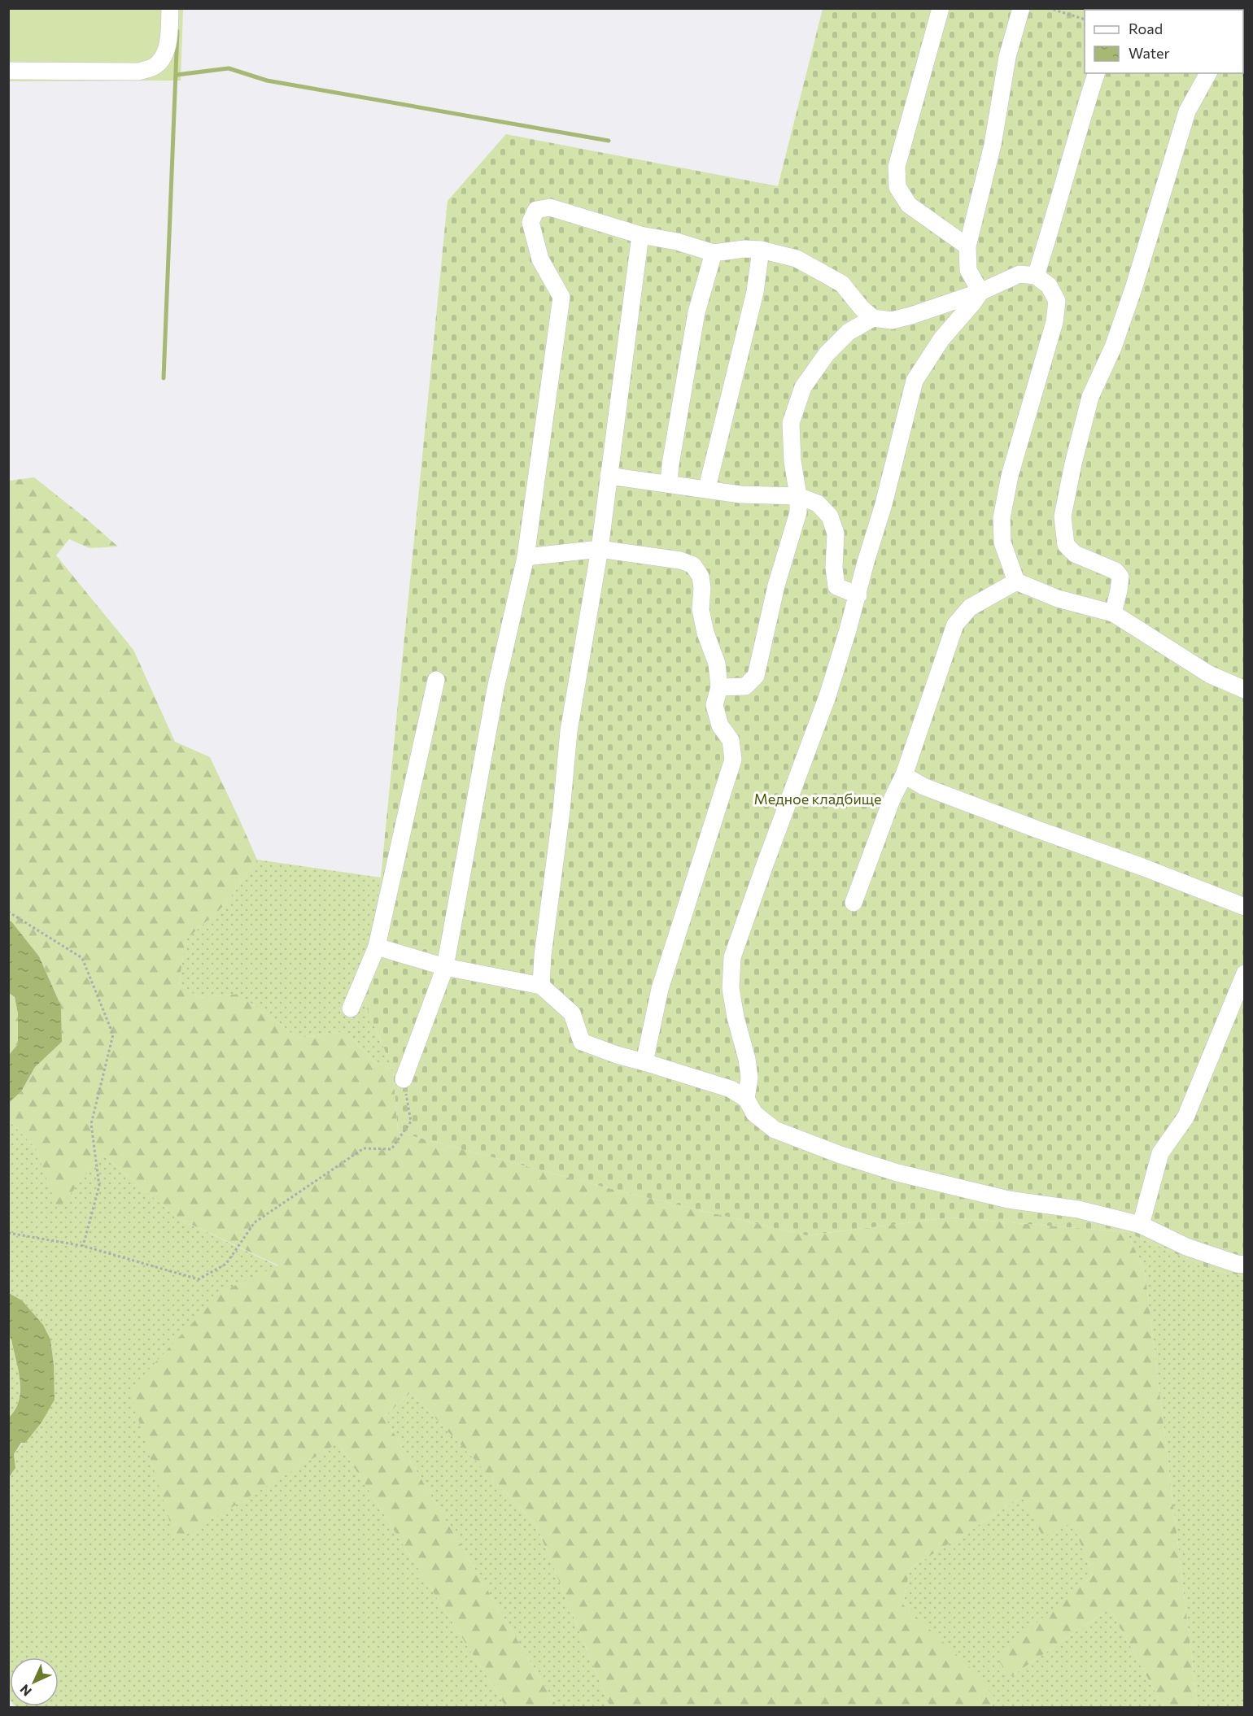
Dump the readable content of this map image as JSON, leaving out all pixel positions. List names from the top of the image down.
{
  "parks": ["Медное кладбище"],
  "legend": ["Road", "Water"],
  "north": "bottom left"
}
